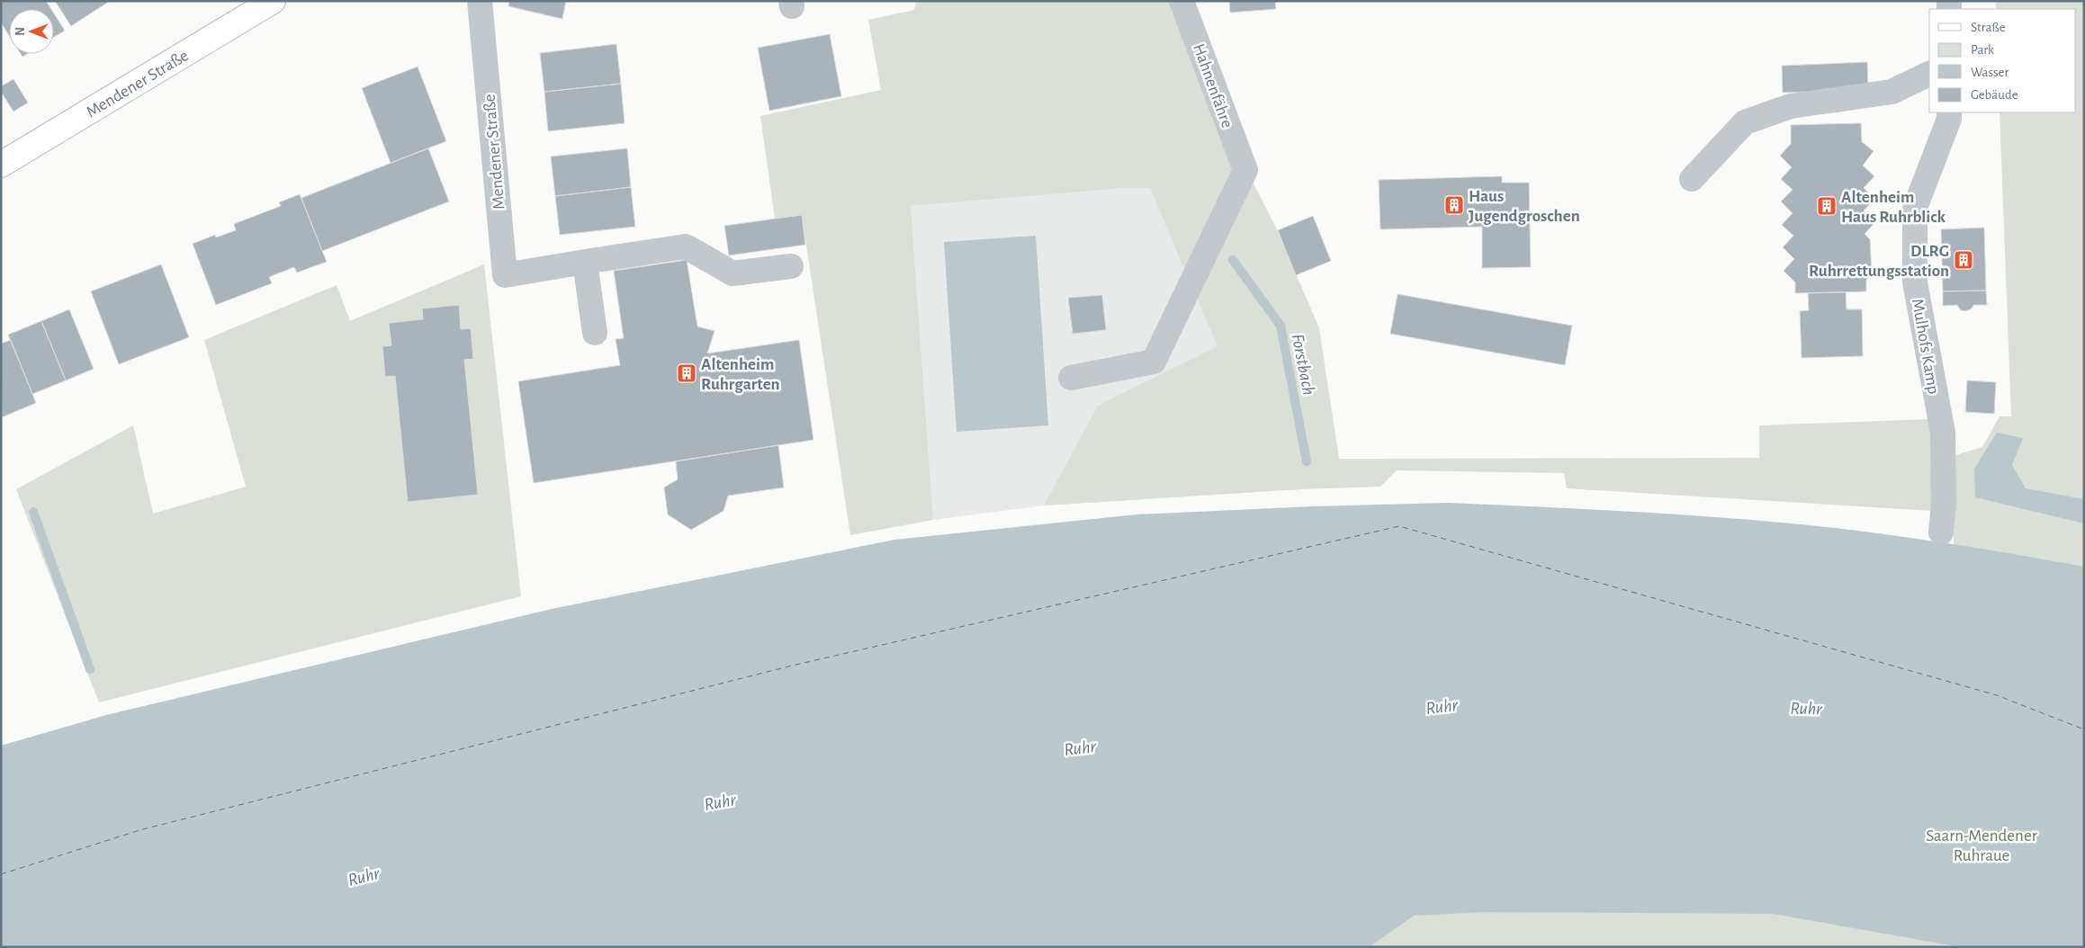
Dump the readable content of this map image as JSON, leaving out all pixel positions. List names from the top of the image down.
{
  "streets": {
    "main road": ["Mendener Straße"],
    "street": ["Hahnenfähre", "Mulhofs Kamp"]
  },
  "water": ["Forstbach", "Ruhr"],
  "parks": ["Saarn-Mendener Ruhraue"],
  "places": {
    "building": [
      "Haus Jugendgroschen",
      "Altenheim Haus Ruhrblick",
      "DLRG Ruhrrettungsstation",
      "Altenheim Ruhrgarten"
    ]
  },
  "legend": [
    "Straße",
    "Park",
    "Wasser",
    "Gebäude"
  ],
  "north": "left"
}
